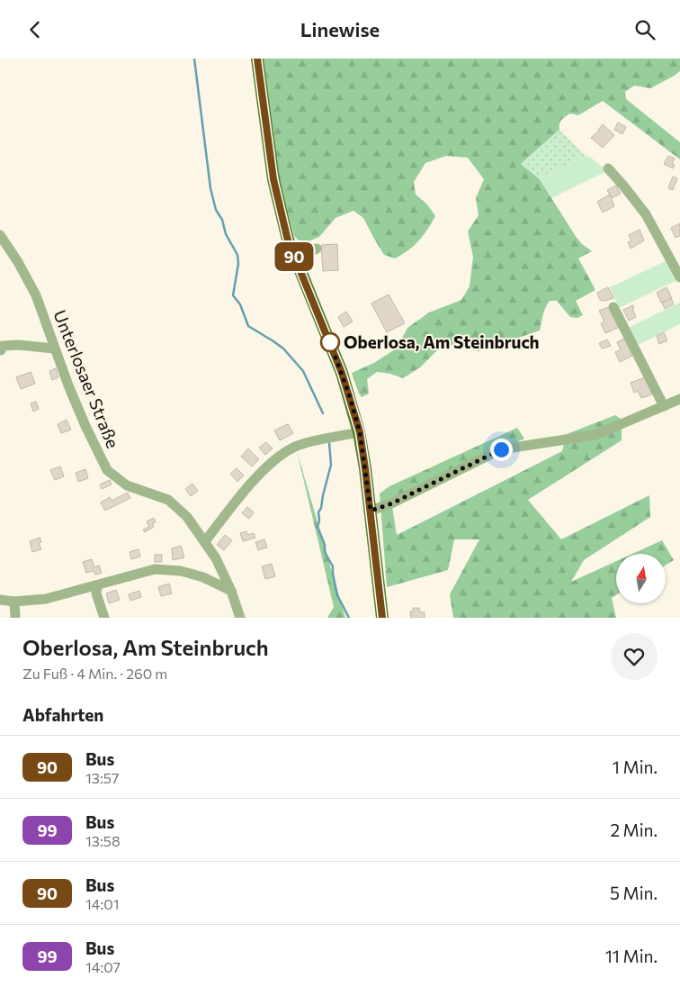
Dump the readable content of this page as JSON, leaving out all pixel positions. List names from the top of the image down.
{
  "streets": {
    "street": ["Unterlosaer Straße"]
  },
  "places": ["Oberlosa, Am Steinbruch"],
  "lines": ["bus line 90"],
  "north": "top",
  "page": {
    "header": "Linewise",
    "on_map": "90",
    "heading": [
      ["Oberlosa, Am Steinbruch", "Zu Fuß · 4 Min. · 260 m"],
      "Abfahrten"
    ],
    "list": [
      {
        "mark": "90",
        "name": "Bus",
        "note": "13:57",
        "value": "1 Min."
      },
      {
        "mark": "99",
        "name": "Bus",
        "note": "13:58",
        "value": "2 Min."
      },
      {
        "mark": "90",
        "name": "Bus",
        "note": "14:01",
        "value": "5 Min."
      },
      {
        "mark": "99",
        "name": "Bus",
        "note": "14:07",
        "value": "11 Min."
      }
    ]
  }
}
